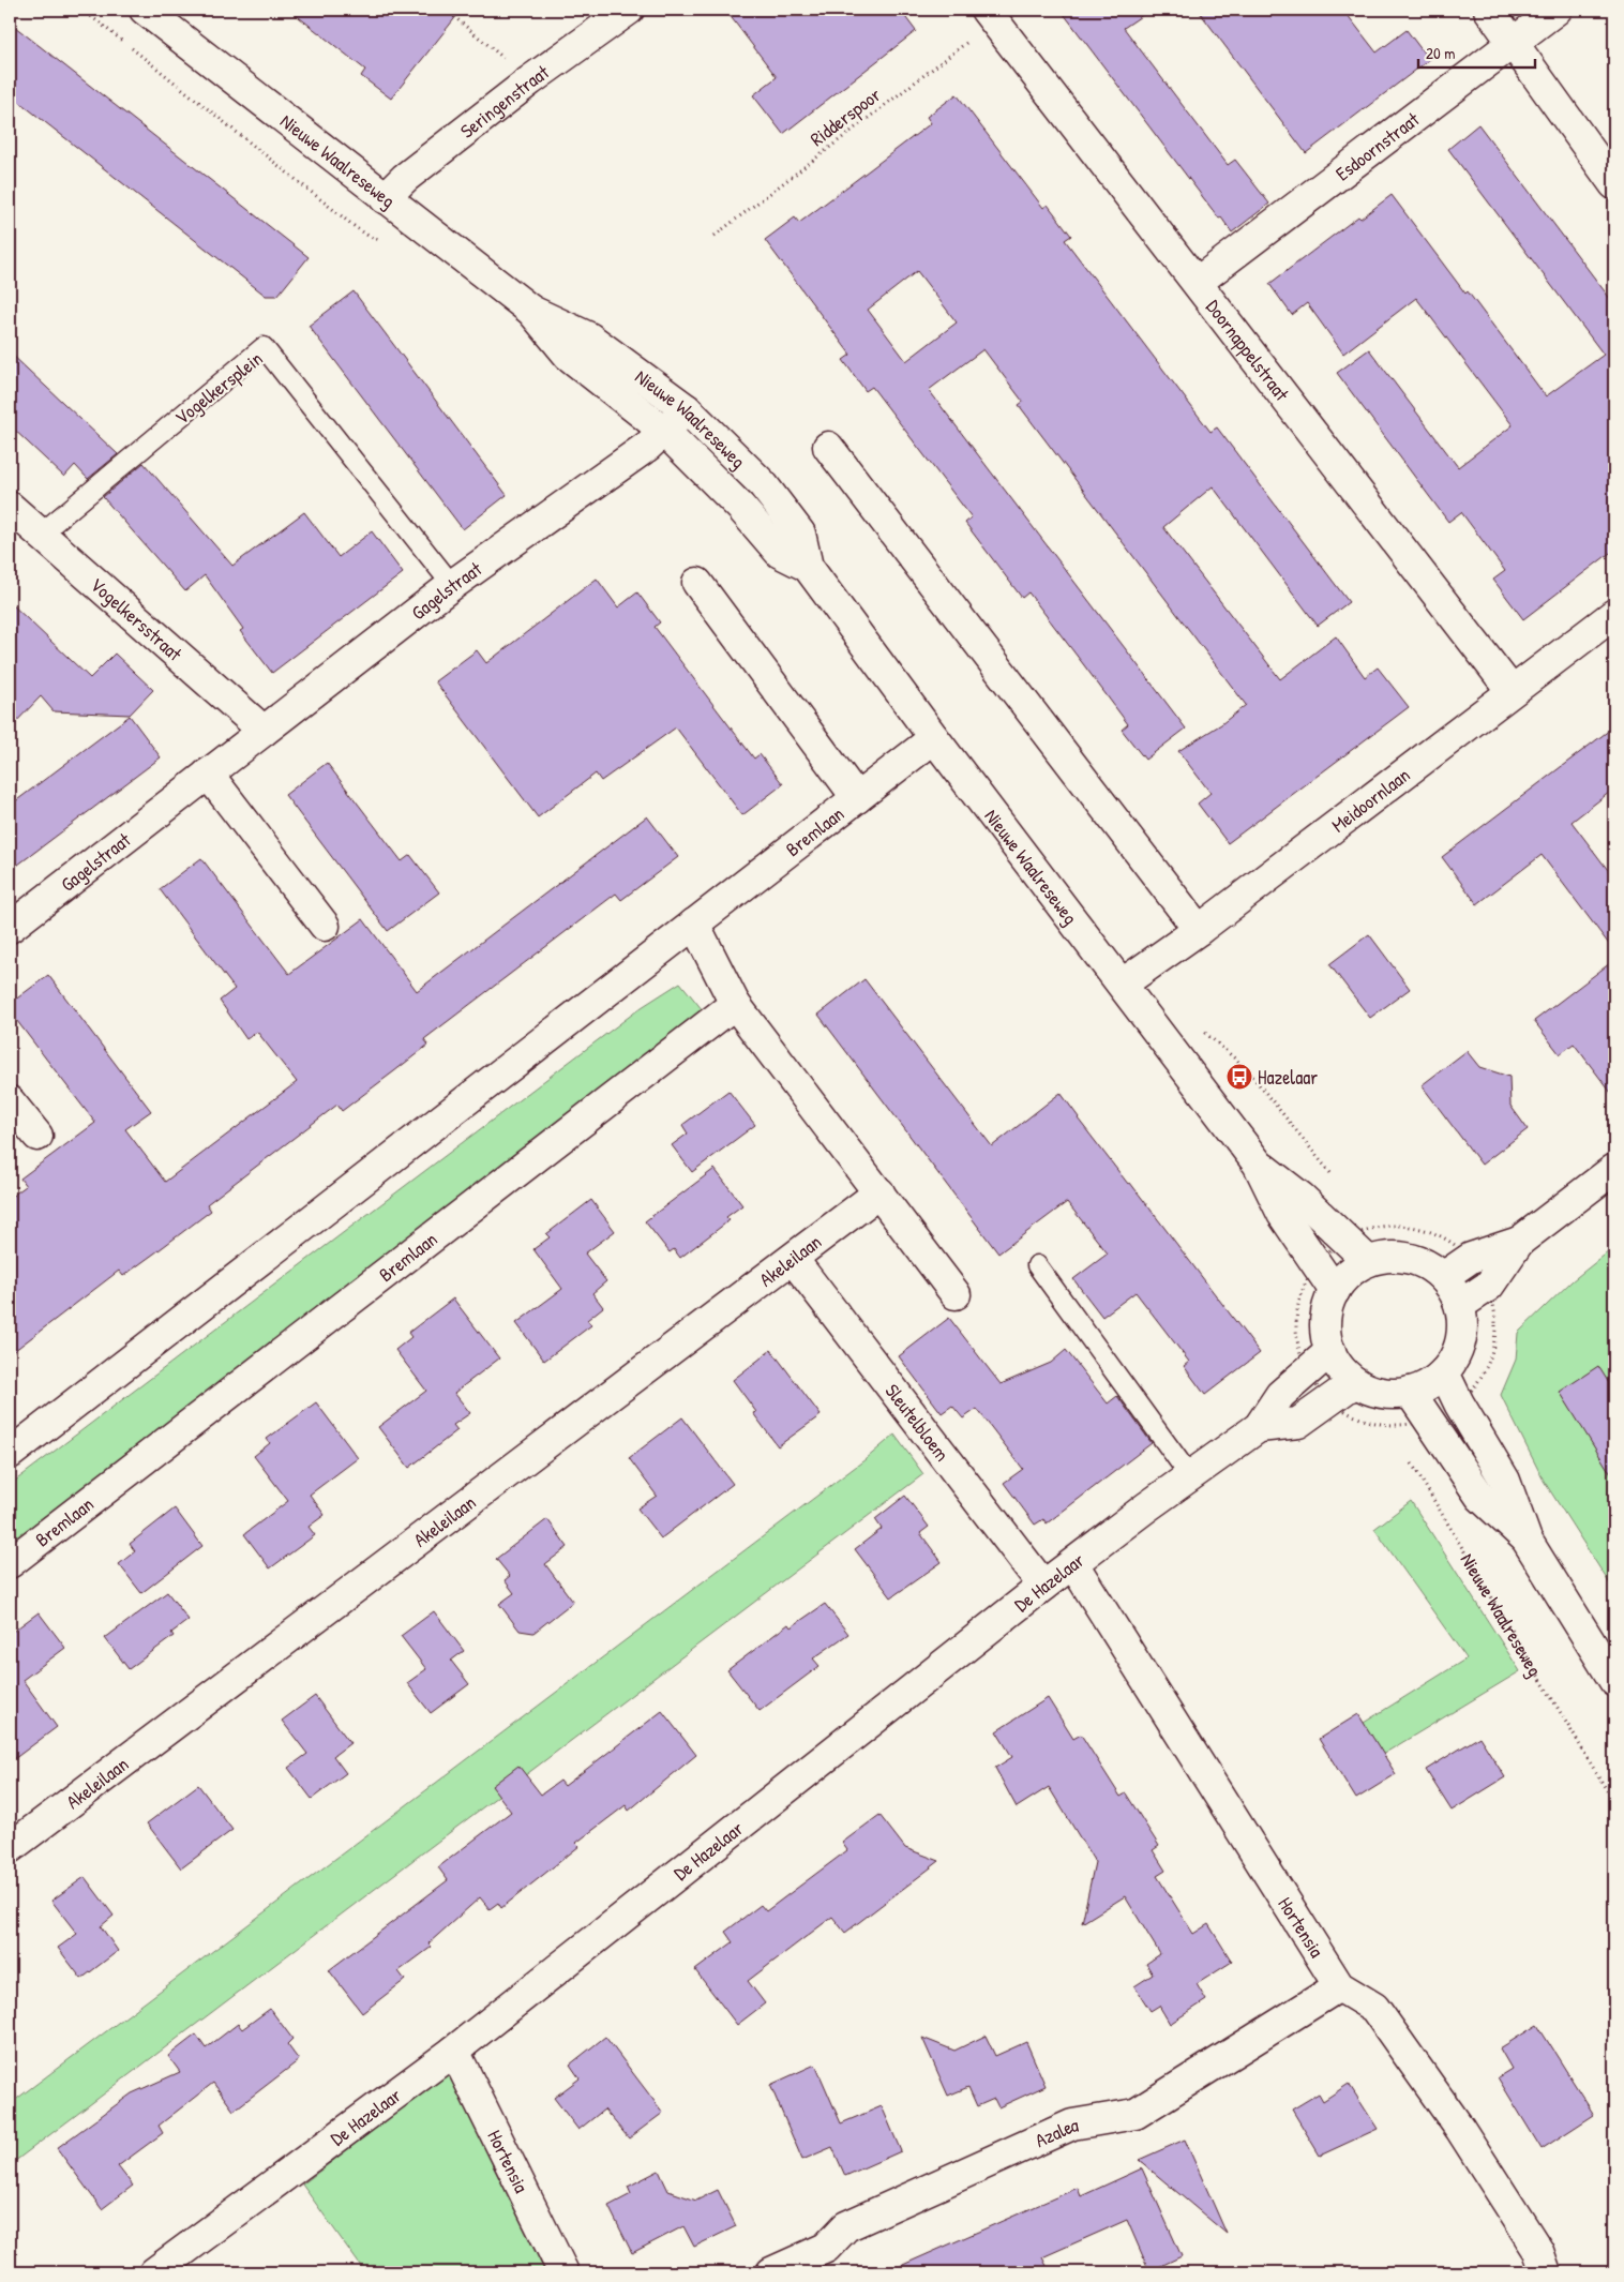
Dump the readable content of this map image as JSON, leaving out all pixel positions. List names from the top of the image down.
{
  "streets": {
    "street": [
      "Seringenstraat",
      "Esdoornstraat",
      "Nieuwe Waalreseweg",
      "Doornappelstraat",
      "Gagelstraat",
      "Vogelkersstraat",
      "Meidoornlaan",
      "Bremlaan",
      "Akeleilaan",
      "Sleutelbloem",
      "De Hazelaar",
      "Hortensia",
      "Azalea"
    ],
    "lane": ["Vogelkersplein"],
    "path": ["Ridderspoor"]
  },
  "crossings": [
    ["Seringenstraat", "Nieuwe Waalreseweg"],
    ["Ridderspoor", "Doornappelstraat"],
    ["Esdoornstraat", "Doornappelstraat"],
    ["Nieuwe Waalreseweg", "Gagelstraat"],
    ["Nieuwe Waalreseweg", "Meidoornlaan"],
    ["Nieuwe Waalreseweg", "Bremlaan"],
    ["Nieuwe Waalreseweg", "De Hazelaar"],
    ["Doornappelstraat", "Meidoornlaan"],
    ["Vogelkersplein", "Gagelstraat"],
    ["Vogelkersplein", "Vogelkersstraat"],
    ["Gagelstraat", "Vogelkersstraat"],
    ["Akeleilaan", "Sleutelbloem"],
    ["Sleutelbloem", "De Hazelaar"],
    ["De Hazelaar", "Hortensia"],
    ["Hortensia", "Azalea"]
  ],
  "places": {
    "bus stop": ["Hazelaar"]
  },
  "scale_bar": "20 m"
}
